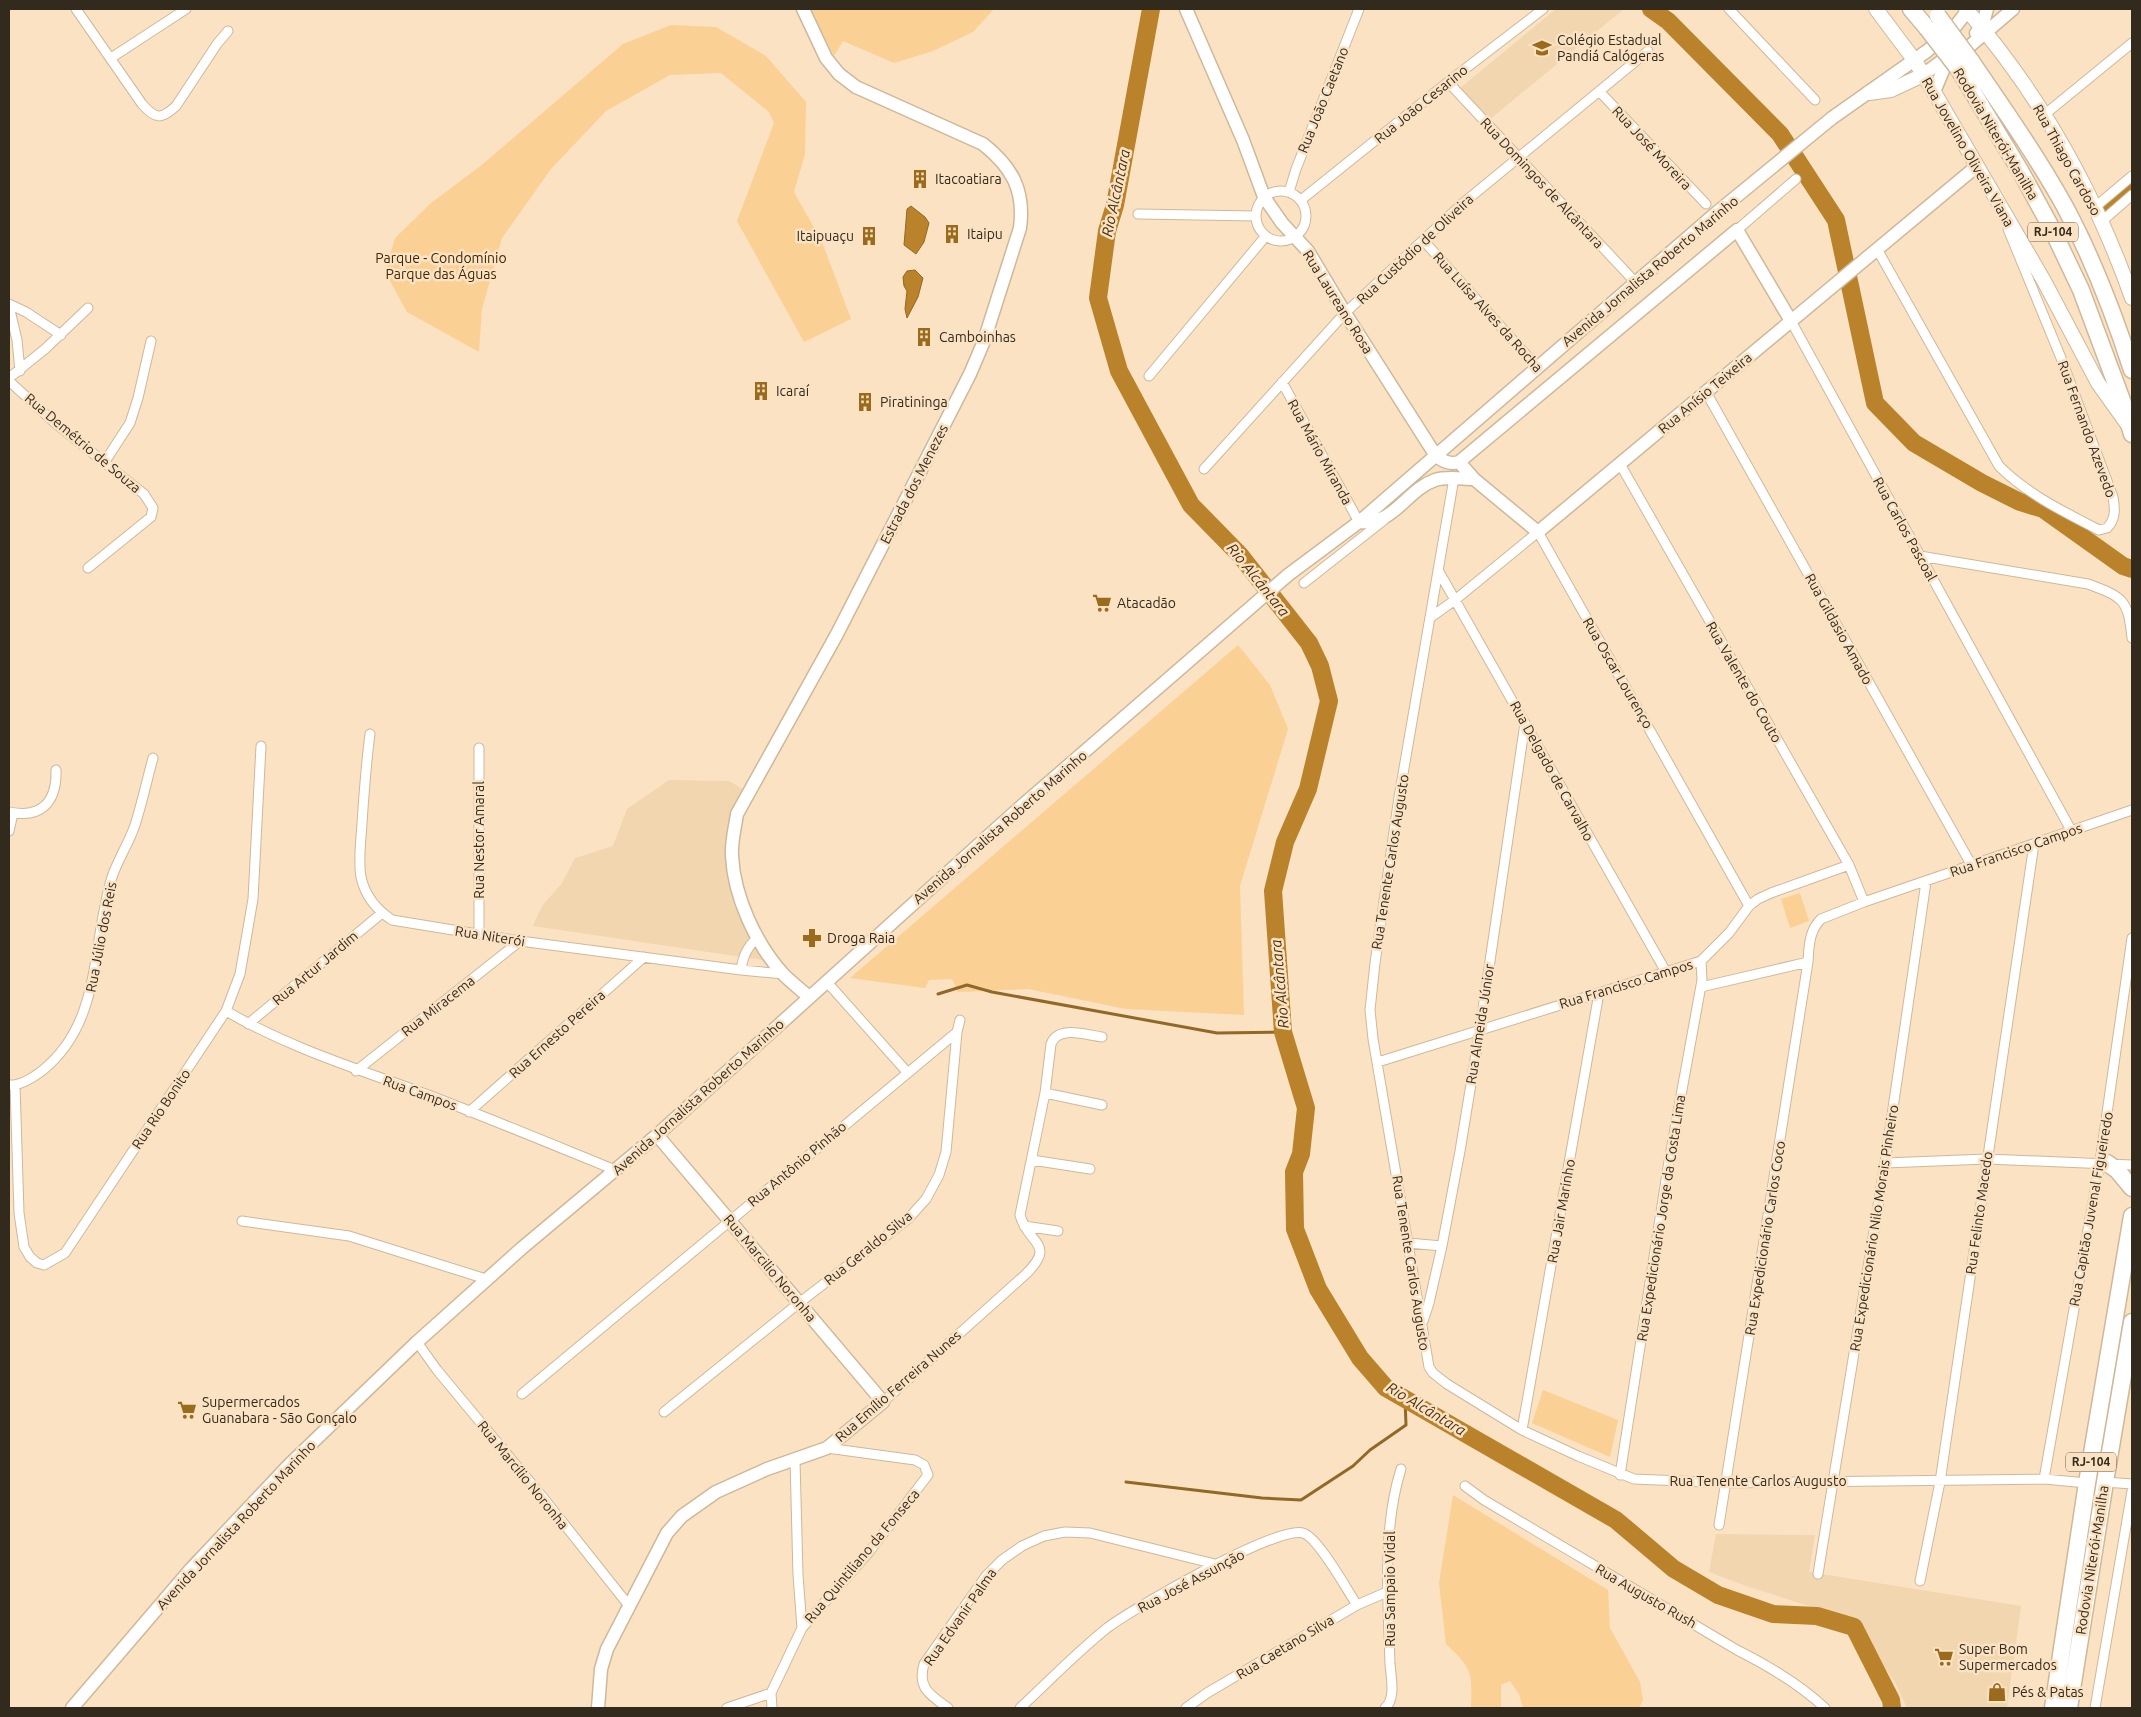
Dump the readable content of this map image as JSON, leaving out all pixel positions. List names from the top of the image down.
{
  "streets": {
    "highway": ["Rodovia Niterói-Manilha", "RJ-104"],
    "main road": [
      "Rua Jovelino Oliveira Viana",
      "Rua Thiago Cardoso",
      "Avenida Jornalista Roberto Marinho",
      "Rua Laureano Rosa",
      "Rua Luísa Alves da Rocha",
      "Rua Anísio Teixeira",
      "Estrada dos Menezes",
      "Rua Carlos Pascoal",
      "Rua Oscar Lourenço",
      "Rua Marcilio Noronha",
      "Rua Emílio Ferreira Nunes"
    ],
    "street": [
      "Rua João Caetano",
      "Rua João Cesarino",
      "Rua José Moreira",
      "Rua Domingos de Alcântara",
      "Rua Custódio de Oliveira",
      "Rua Fernando Azevedo",
      "Rua Demétrio de Souza",
      "Rua Mário Miranda",
      "Rua Gildasio Amado",
      "Rua Valente do Couto",
      "Rua Delgado de Carvalho",
      "Rua Nestor Amaral",
      "Rua Francisco Campos",
      "Rua Tenente Carlos Augusto",
      "Rua Niterói",
      "Rua Júlio dos Reis",
      "Rua Artur Jardim",
      "Rua Miracema",
      "Rua Almeida Júnior",
      "Rua Ernesto Pereira",
      "Rua Campos",
      "Rua Rio Bonito",
      "Rua Antônio Pinhão",
      "Rua Capitão Juvenal Figueiredo",
      "Rua Jair Marinho",
      "Rua Felinto Macedo",
      "Rua Expedicionário Jorge da Costa Lima",
      "Rua Expedicionário Nilo Morais Pinheiro",
      "Rua Expedicionário Carlos Coco",
      "Rua Geraldo Silva",
      "Rua Marcílio Noronha",
      "Rua Quintiliano da Fonseca",
      "Rua José Assunção",
      "Rua Sampaio Vidal",
      "Rua Augusto Rush",
      "Rua Edvanir Palma",
      "Rua Caetano Silva"
    ]
  },
  "crossings": [
    ["Rua João Cesarino", "Rua Domingos de Alcântara"],
    ["Rodovia Niterói-Manilha", "Rua Jovelino Oliveira Viana"],
    ["Rodovia Niterói-Manilha", "Rua Tenente Carlos Augusto"],
    ["Rua José Moreira", "Rua Custódio de Oliveira"],
    ["Rua Jovelino Oliveira Viana", "Avenida Jornalista Roberto Marinho"],
    ["Rua Jovelino Oliveira Viana", "Rua Anísio Teixeira"],
    ["Rua Jovelino Oliveira Viana", "Rua Fernando Azevedo"],
    ["Rua Thiago Cardoso", "Avenida Jornalista Roberto Marinho"],
    ["Rua Domingos de Alcântara", "Rua Custódio de Oliveira"],
    ["Rua Domingos de Alcântara", "Avenida Jornalista Roberto Marinho"],
    ["Rua Custódio de Oliveira", "Rua Laureano Rosa"],
    ["Rua Custódio de Oliveira", "Rua Luísa Alves da Rocha"],
    ["Rua Custódio de Oliveira", "Rua Mário Miranda"],
    ["Avenida Jornalista Roberto Marinho", "Rua Laureano Rosa"],
    ["Avenida Jornalista Roberto Marinho", "Rua Luísa Alves da Rocha"],
    ["Avenida Jornalista Roberto Marinho", "Rua Mário Miranda"],
    ["Avenida Jornalista Roberto Marinho", "Estrada dos Menezes"],
    ["Avenida Jornalista Roberto Marinho", "Rua Carlos Pascoal"],
    ["Avenida Jornalista Roberto Marinho", "Rua Oscar Lourenço"],
    ["Avenida Jornalista Roberto Marinho", "Rua Tenente Carlos Augusto"],
    ["Avenida Jornalista Roberto Marinho", "Rua Campos"],
    ["Avenida Jornalista Roberto Marinho", "Rua Marcilio Noronha"],
    ["Avenida Jornalista Roberto Marinho", "Rua Marcílio Noronha"],
    ["Rua Anísio Teixeira", "Rua Fernando Azevedo"],
    ["Rua Anísio Teixeira", "Rua Carlos Pascoal"],
    ["Rua Anísio Teixeira", "Rua Gildasio Amado"],
    ["Rua Anísio Teixeira", "Rua Oscar Lourenço"],
    ["Rua Anísio Teixeira", "Rua Valente do Couto"],
    ["Rua Anísio Teixeira", "Rua Delgado de Carvalho"],
    ["Rua Anísio Teixeira", "Rua Tenente Carlos Augusto"],
    ["Estrada dos Menezes", "Rua Niterói"],
    ["Rua Carlos Pascoal", "Rua Francisco Campos"],
    ["Rua Gildasio Amado", "Rua Francisco Campos"],
    ["Rua Oscar Lourenço", "Rua Francisco Campos"],
    ["Rua Valente do Couto", "Rua Francisco Campos"],
    ["Rua Delgado de Carvalho", "Rua Francisco Campos"],
    ["Rua Delgado de Carvalho", "Rua Tenente Carlos Augusto"],
    ["Rua Delgado de Carvalho", "Rua Almeida Júnior"],
    ["Rua Nestor Amaral", "Rua Niterói"],
    ["Rua Francisco Campos", "Rua Tenente Carlos Augusto"],
    ["Rua Francisco Campos", "Rua Almeida Júnior"],
    ["Rua Francisco Campos", "Rua Jair Marinho"],
    ["Rua Francisco Campos", "Rua Felinto Macedo"],
    ["Rua Francisco Campos", "Rua Expedicionário Jorge da Costa Lima"],
    ["Rua Francisco Campos", "Rua Expedicionário Nilo Morais Pinheiro"],
    ["Rua Francisco Campos", "Rua Expedicionário Carlos Coco"],
    ["Rua Tenente Carlos Augusto", "Rua Almeida Júnior"],
    ["Rua Tenente Carlos Augusto", "Rua Capitão Juvenal Figueiredo"],
    ["Rua Tenente Carlos Augusto", "Rua Jair Marinho"],
    ["Rua Tenente Carlos Augusto", "Rua Felinto Macedo"],
    ["Rua Tenente Carlos Augusto", "Rua Expedicionário Jorge da Costa Lima"],
    ["Rua Tenente Carlos Augusto", "Rua Expedicionário Nilo Morais Pinheiro"],
    ["Rua Tenente Carlos Augusto", "Rua Expedicionário Carlos Coco"],
    ["Rua Niterói", "Rua Artur Jardim"],
    ["Rua Niterói", "Rua Miracema"],
    ["Rua Niterói", "Rua Ernesto Pereira"],
    ["Rua Júlio dos Reis", "Rua Rio Bonito"],
    ["Rua Artur Jardim", "Rua Campos"],
    ["Rua Miracema", "Rua Campos"],
    ["Rua Ernesto Pereira", "Rua Campos"],
    ["Rua Campos", "Rua Rio Bonito"],
    ["Rua Antônio Pinhão", "Rua Geraldo Silva"],
    ["Rua Antônio Pinhão", "Rua Marcilio Noronha"],
    ["Rua Geraldo Silva", "Rua Marcilio Noronha"],
    ["Rua Marcilio Noronha", "Rua Emílio Ferreira Nunes"],
    ["Rua Emílio Ferreira Nunes", "Rua Marcílio Noronha"],
    ["Rua Emílio Ferreira Nunes", "Rua Quintiliano da Fonseca"],
    ["Rua José Assunção", "Rua Edvanir Palma"],
    ["Rua José Assunção", "Rua Caetano Silva"],
    ["Rua Sampaio Vidal", "Rua Caetano Silva"]
  ],
  "water": ["Rio Alcântara"],
  "parks": ["Parque - Condomínio Parque das Águas"],
  "places": {
    "school or university": ["Colégio Estadual Pandiá Calógeras"],
    "building": [
      "Itacoatiara",
      "Itaipu",
      "Itaipuaçu",
      "Camboinhas",
      "Icaraí",
      "Piratininga"
    ],
    "supermarket": ["Atacadão", "Supermercados Guanabara - São Gonçalo", "Super Bom Supermercados"],
    "pharmacy": ["Droga Raia"],
    "shop": ["Pés & Patas"]
  }
}
